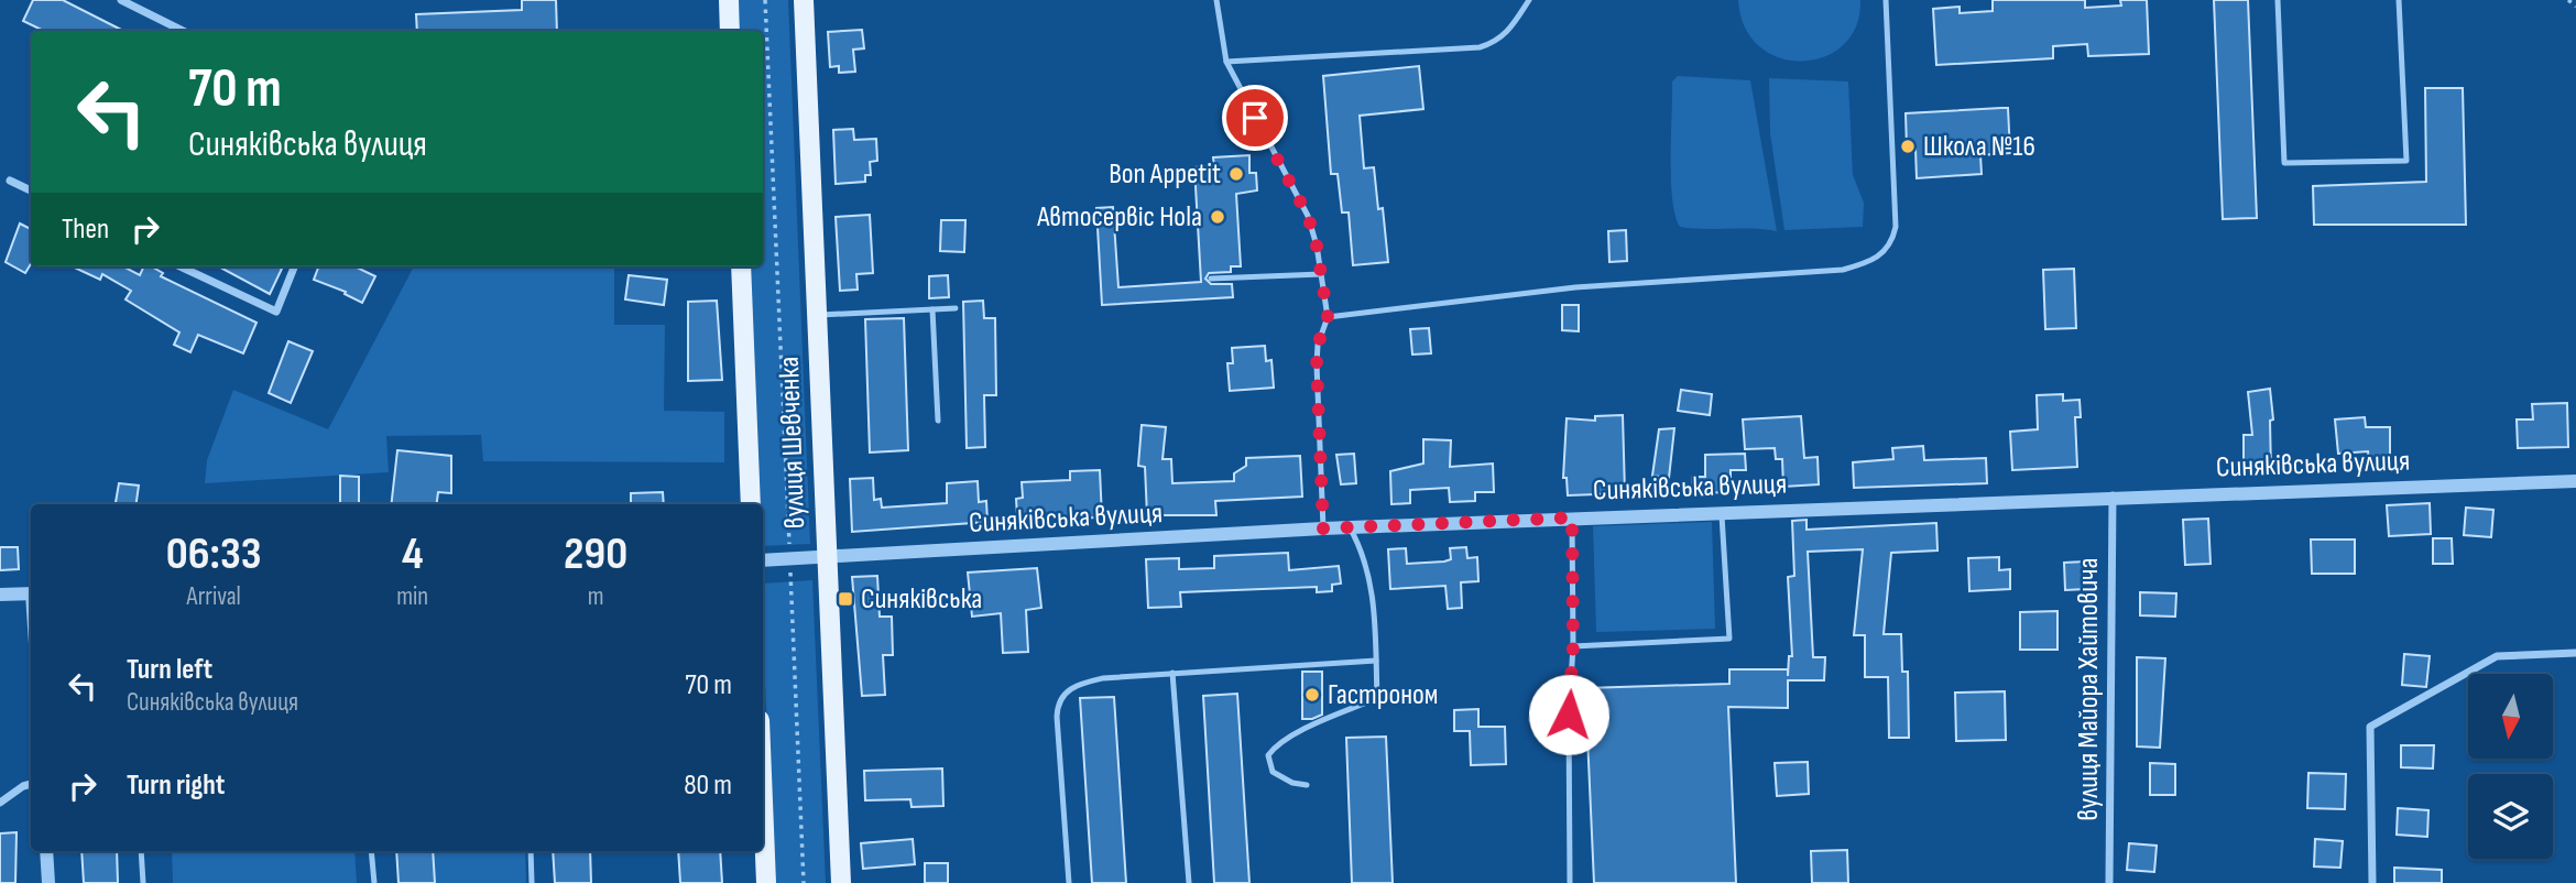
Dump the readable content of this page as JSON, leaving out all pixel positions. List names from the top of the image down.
{
  "streets": {
    "main road": ["вулиця Шевченка"],
    "street": ["Синяківська вулиця", "вулиця Майора Хайтовича"]
  },
  "crossings": [
    ["вулиця Шевченка", "Синяківська вулиця"],
    ["Синяківська вулиця", "вулиця Майора Хайтовича"]
  ],
  "places": {
    "other": [
      "Школа №16",
      "Bon Appetit",
      "Автосервіс Hola",
      "Гастроном"
    ],
    "transit": ["Синяківська"]
  },
  "north": "bottom",
  "page": {
    "turn": ["70 m", "Синяківська вулиця"],
    "then": "Then",
    "eta": [
      "06:33",
      "Arrival",
      "4",
      "min",
      "290",
      "m"
    ],
    "list": [
      {
        "name": "Turn left",
        "note": "Синяківська вулиця",
        "value": "70 m"
      },
      {
        "name": "Turn right",
        "value": "80 m"
      }
    ]
  }
}
